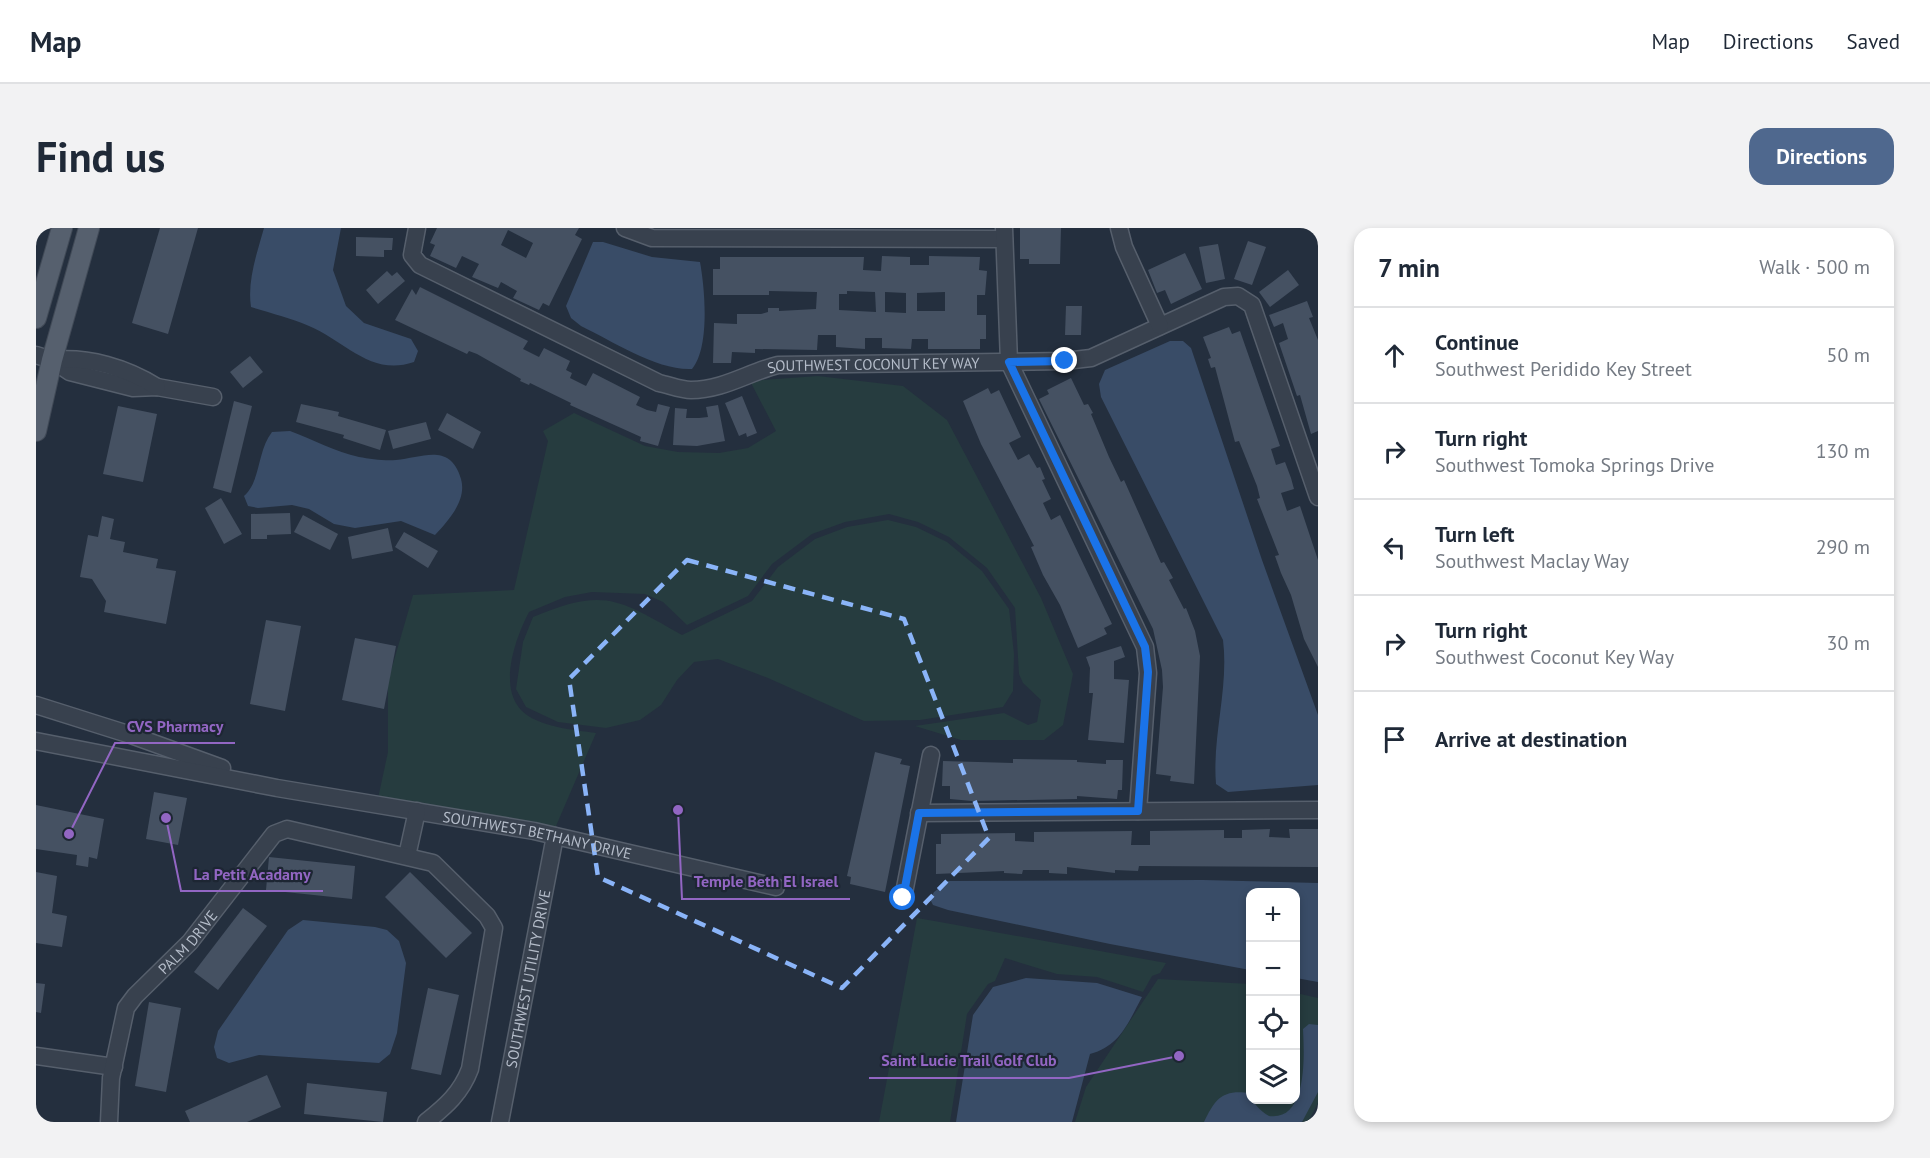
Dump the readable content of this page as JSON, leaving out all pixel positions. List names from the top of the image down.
{
  "streets": {
    "street": [
      "SOUTHWEST COCONUT KEY WAY",
      "SOUTHWEST BETHANY DRIVE",
      "PALM DRIVE",
      "SOUTHWEST UTILITY DRIVE"
    ]
  },
  "crossings": [
    ["SOUTHWEST BETHANY DRIVE", "SOUTHWEST UTILITY DRIVE"]
  ],
  "places": [
    "Temple Beth El Israel",
    "La Petit Acadamy",
    "CVS Pharmacy",
    "Saint Lucie Trail Golf Club"
  ],
  "page": {
    "header": "Map",
    "nav": ["Map", "Directions", "Saved"],
    "buttons": "Directions",
    "title": "Find us",
    "heading": ["7 min", "Walk · 500 m"],
    "list": [
      ["Continue", "Southwest Peridido Key Street", "50 m"],
      ["Turn right", "Southwest Tomoka Springs Drive", "130 m"],
      ["Turn left", "Southwest Maclay Way", "290 m"],
      ["Turn right", "Southwest Coconut Key Way", "30 m"],
      "Arrive at destination"
    ],
    "map_buttons": ["+", "−"]
  }
}
